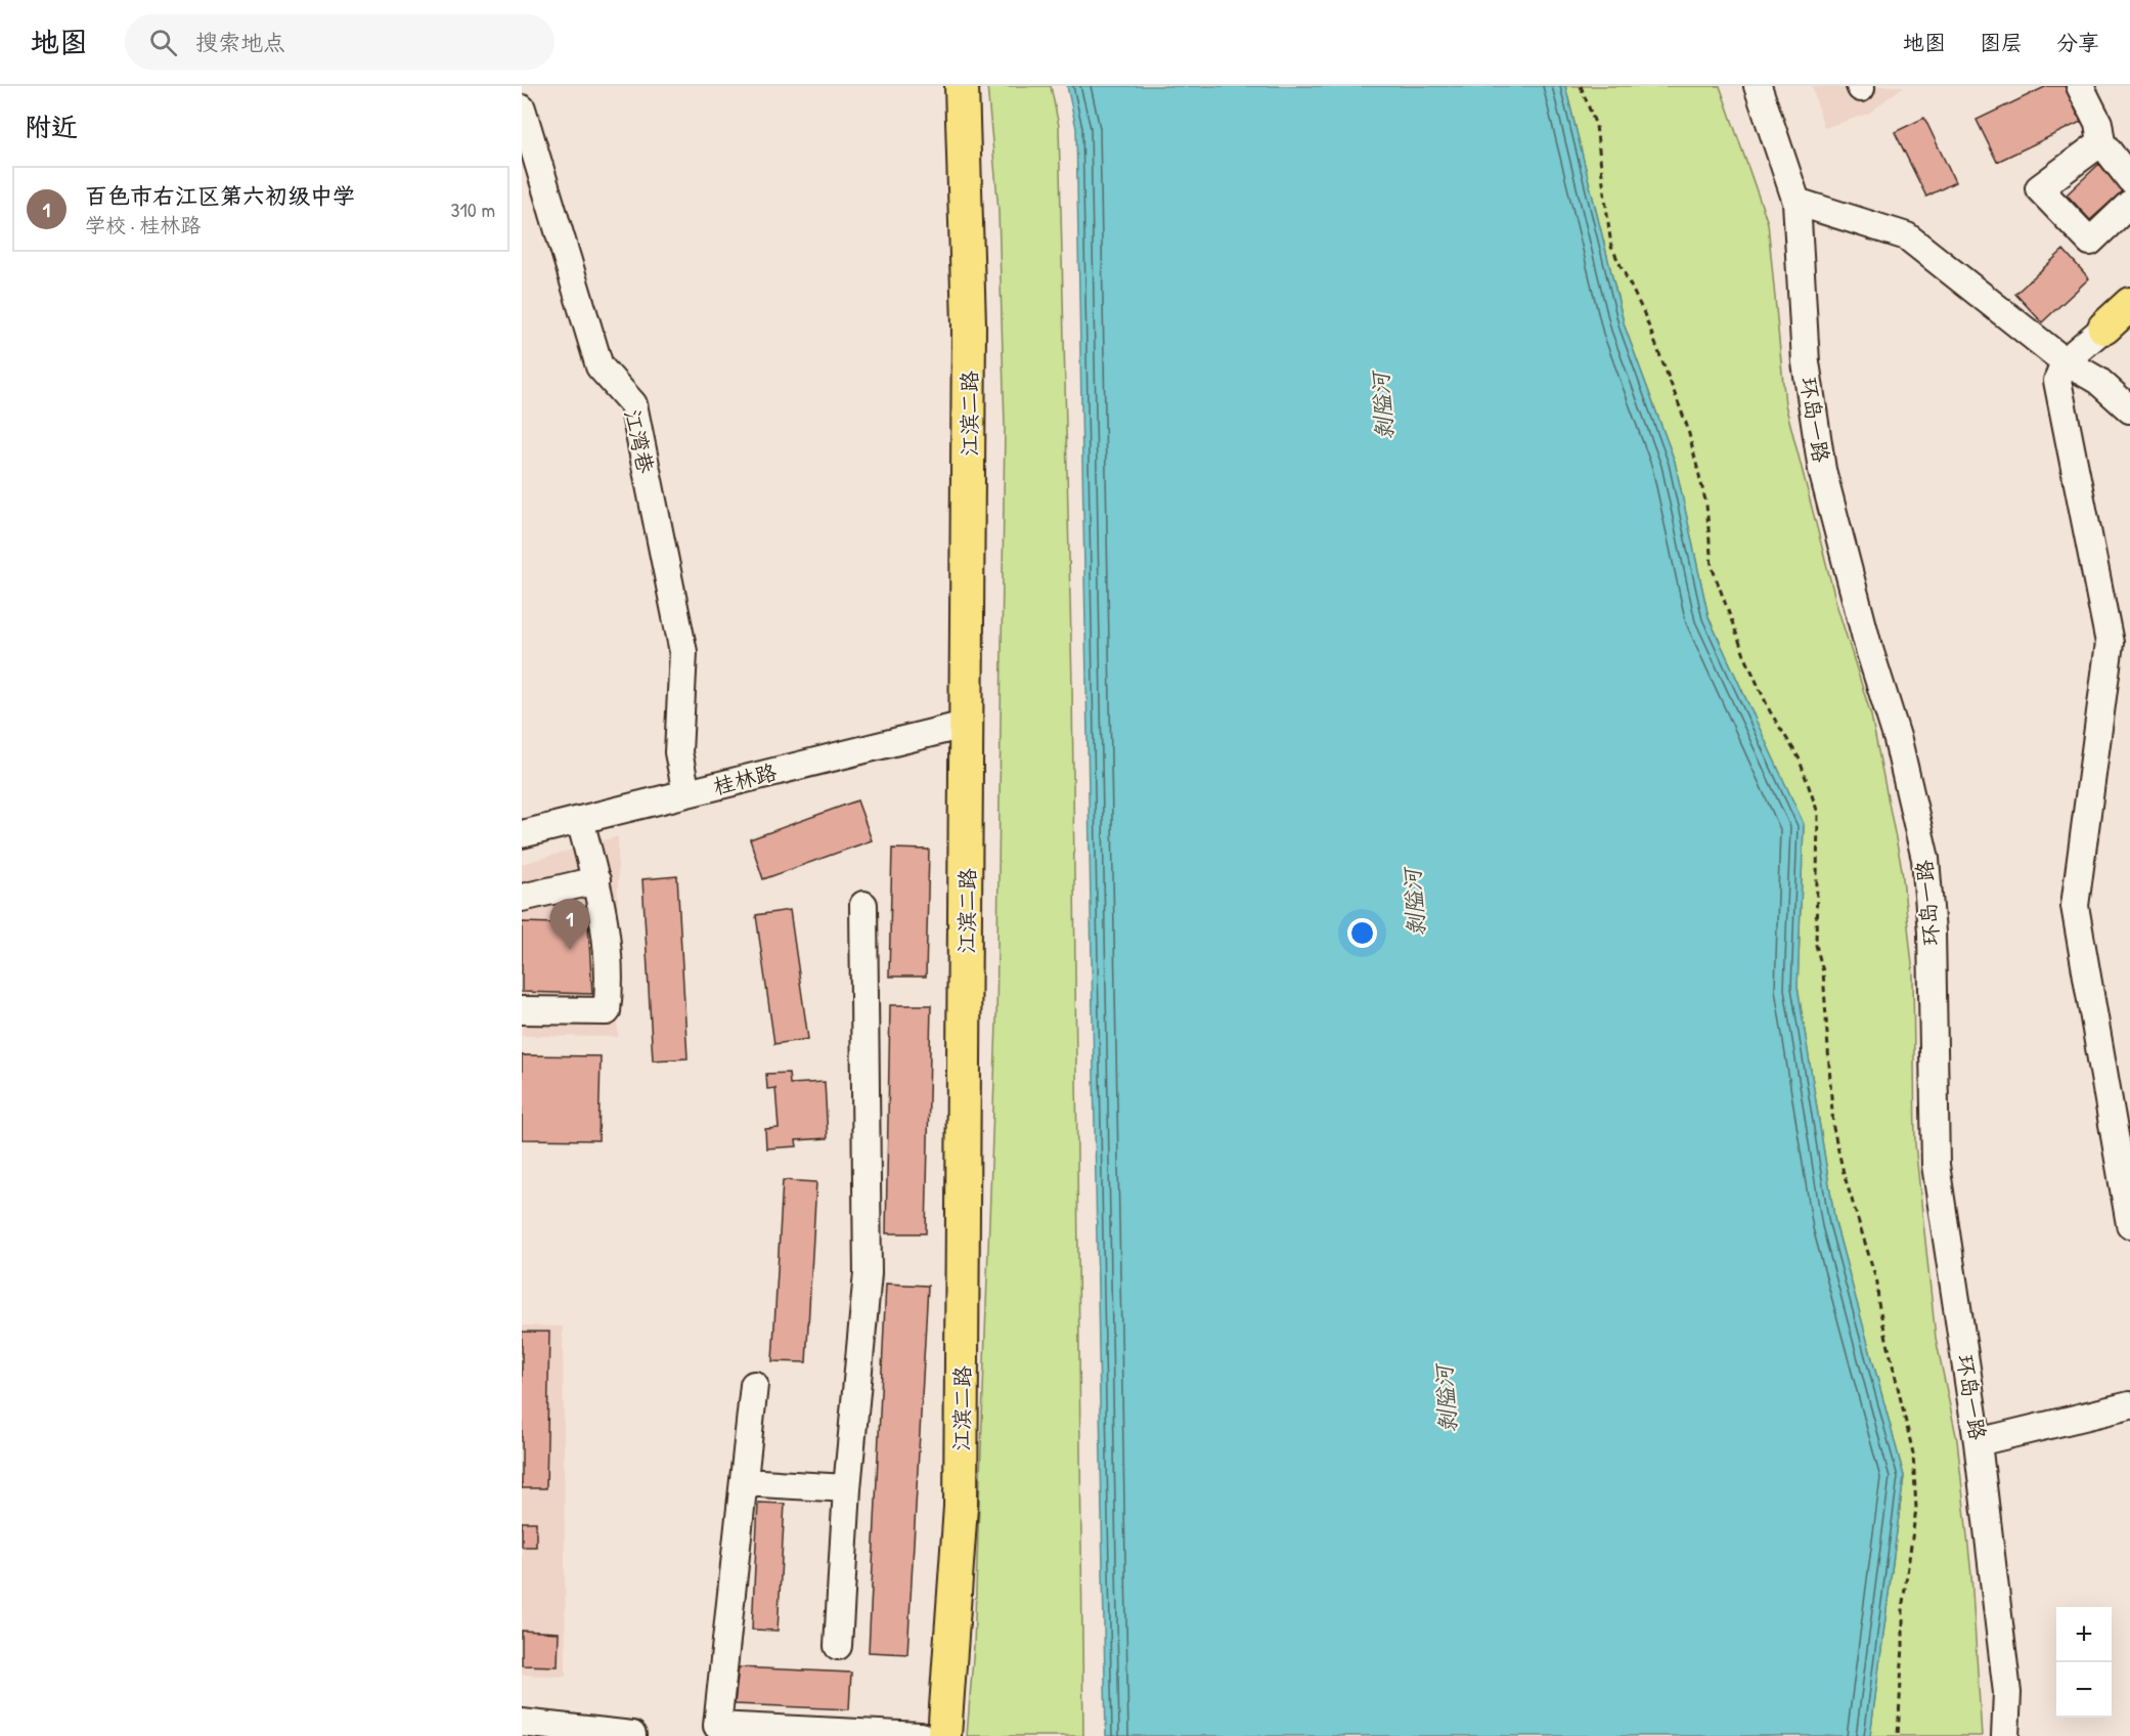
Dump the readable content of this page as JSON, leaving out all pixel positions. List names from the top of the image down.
{
  "streets": {
    "main road": ["江滨二路"],
    "street": ["环岛一路", "江湾巷", "桂林路"]
  },
  "crossings": [
    ["江滨二路", "桂林路"],
    ["江湾巷", "桂林路"]
  ],
  "water": ["剥隘河"],
  "page": {
    "header": "地图",
    "search": "搜索地点",
    "nav": ["地图", "图层", "分享"],
    "heading": "附近",
    "list": [
      {
        "mark": "1",
        "name": "百色市右江区第六初级中学",
        "note": "学校 · 桂林路",
        "value": "310 m"
      }
    ],
    "pins": "1",
    "map_buttons": ["+", "−"]
  }
}
